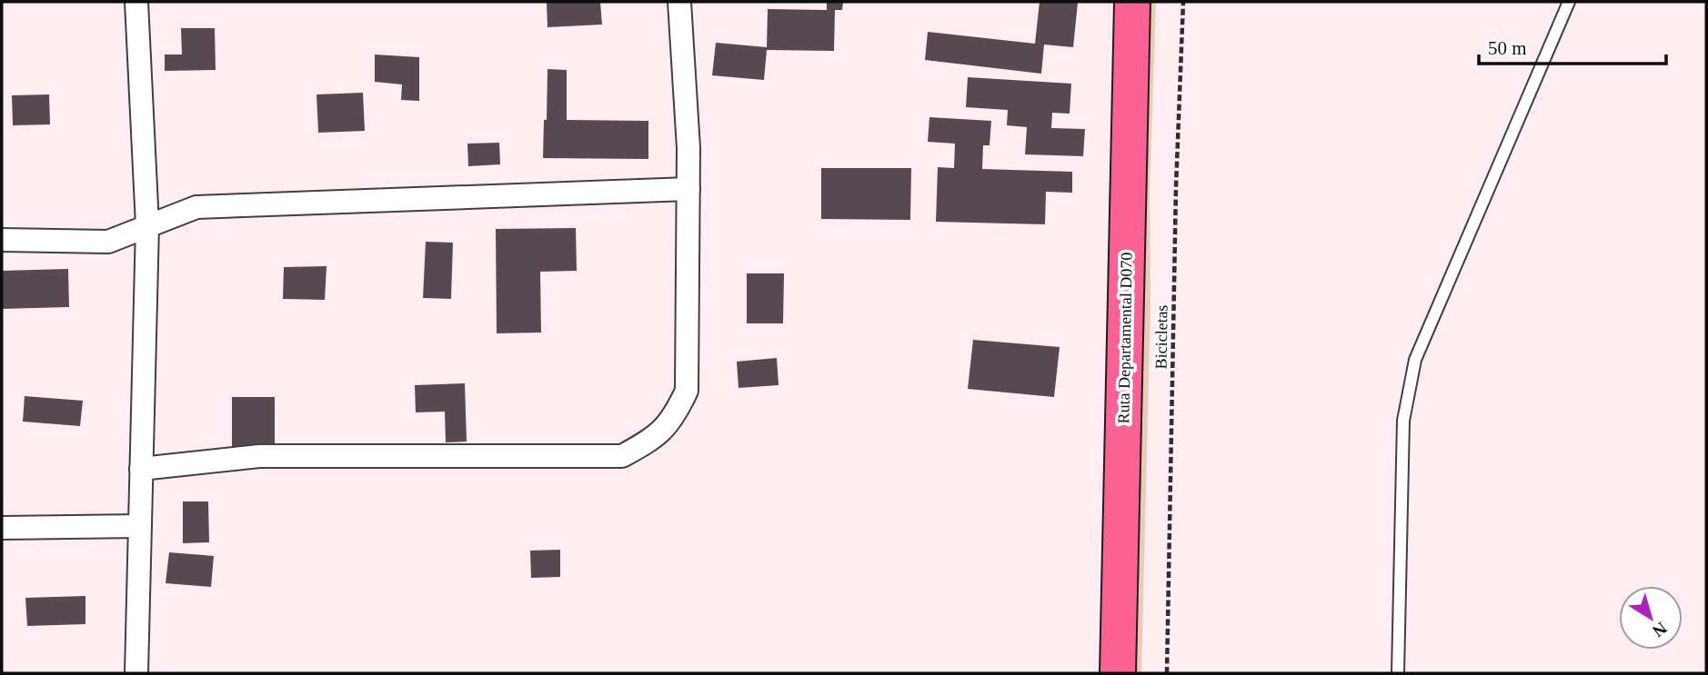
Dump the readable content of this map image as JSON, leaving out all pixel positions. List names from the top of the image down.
{
  "streets": {
    "main road": ["Ruta Departamental D070"],
    "path": ["Bicicletas"]
  },
  "scale_bar": "50 m",
  "north": "bottom right"
}
